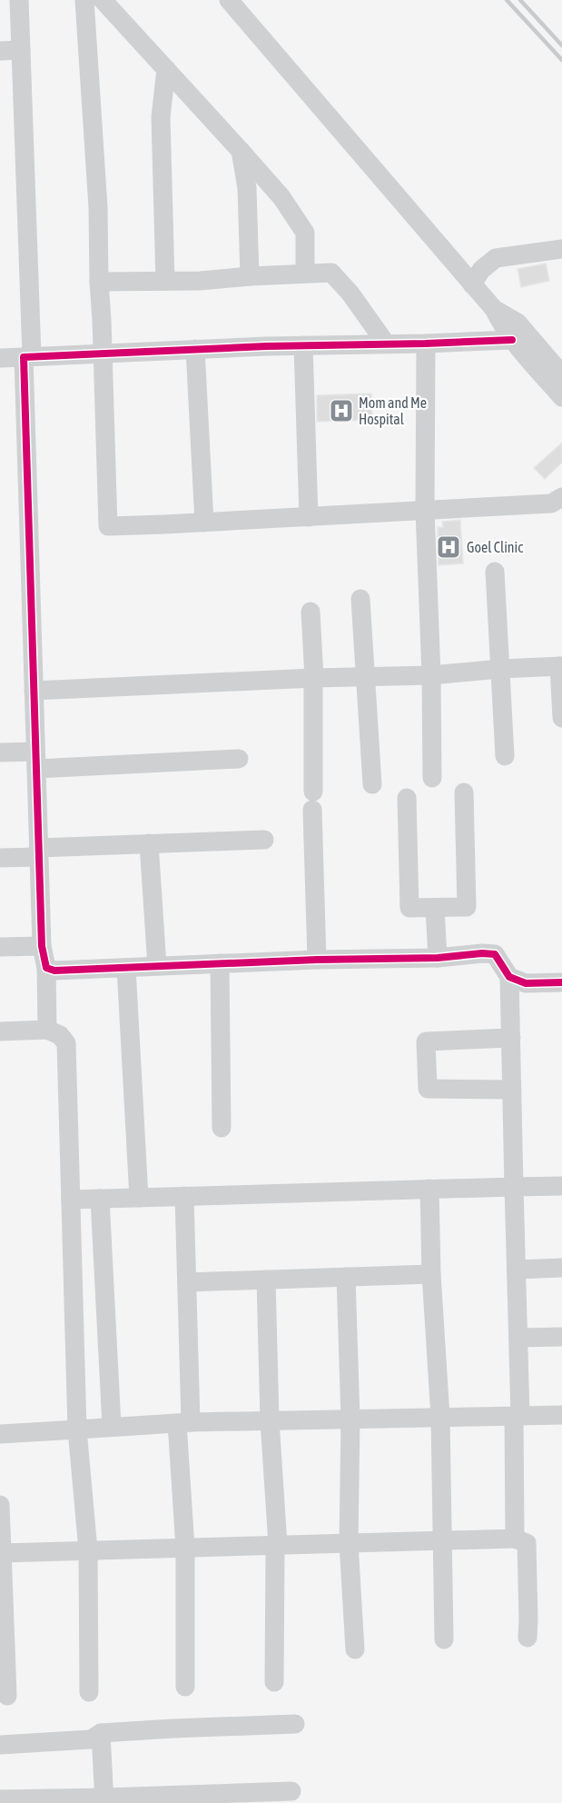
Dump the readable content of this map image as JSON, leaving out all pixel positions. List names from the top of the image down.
{
  "places": {
    "hospital": ["Mom and Me Hospital", "Goel Clinic"]
  }
}
